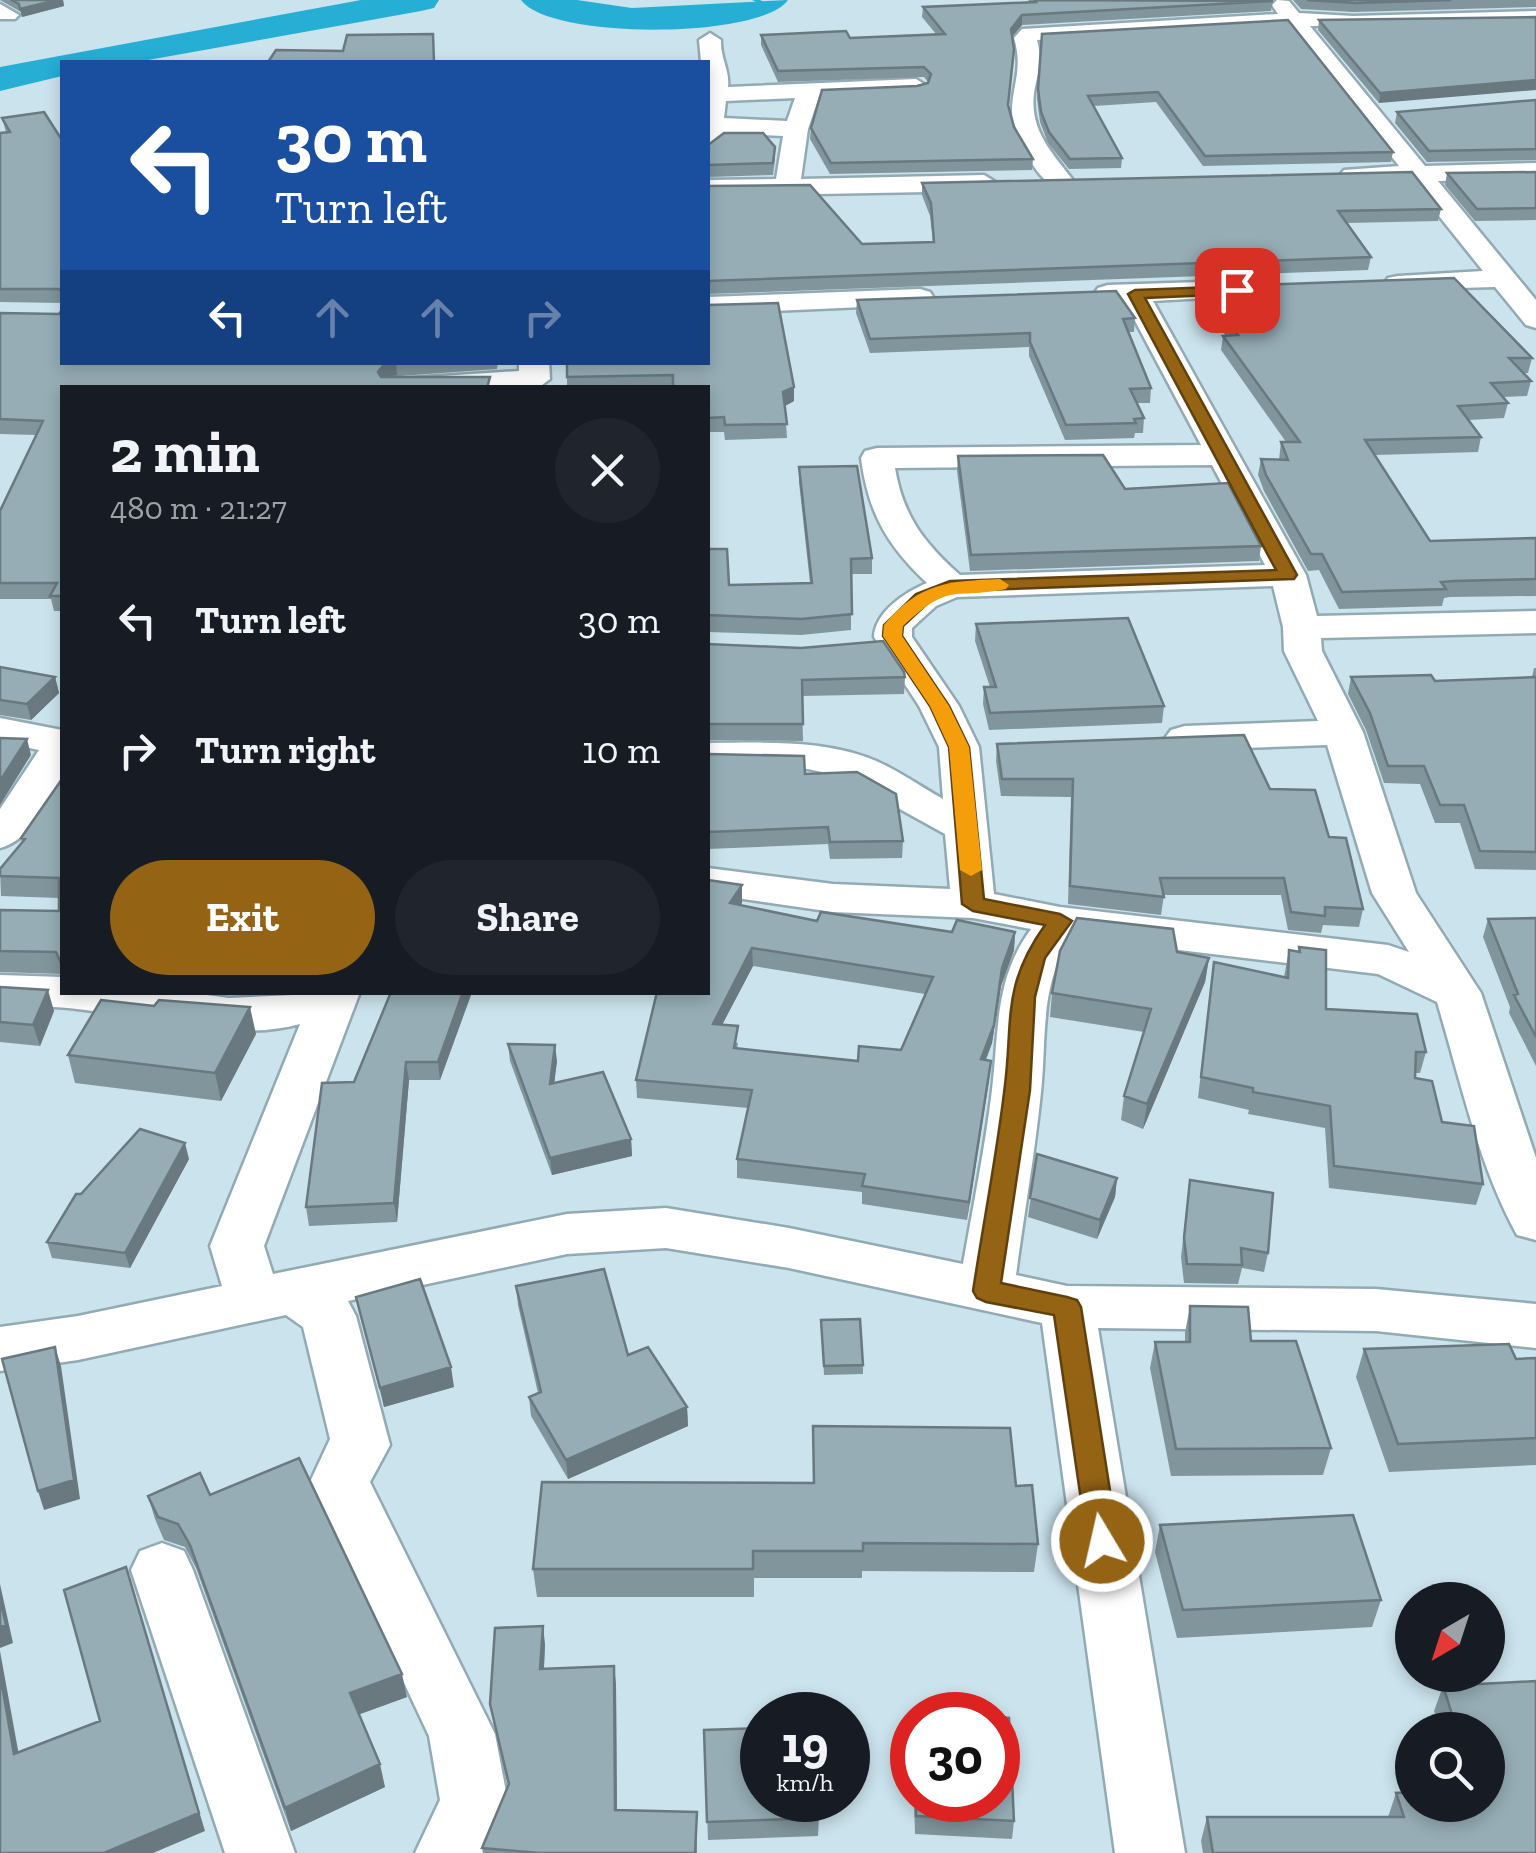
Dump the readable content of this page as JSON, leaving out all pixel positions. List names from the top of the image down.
{
  "north": "bottom left",
  "page": {
    "turn": ["30 m", "Turn left"],
    "heading": ["2 min", "480 m · 21:27"],
    "list": [
      {
        "name": "Turn left",
        "value": "30 m"
      },
      {
        "name": "Turn right",
        "value": "10 m"
      }
    ],
    "buttons": ["Exit", "Share"],
    "speed": "19 km/h",
    "limit": "30"
  }
}
